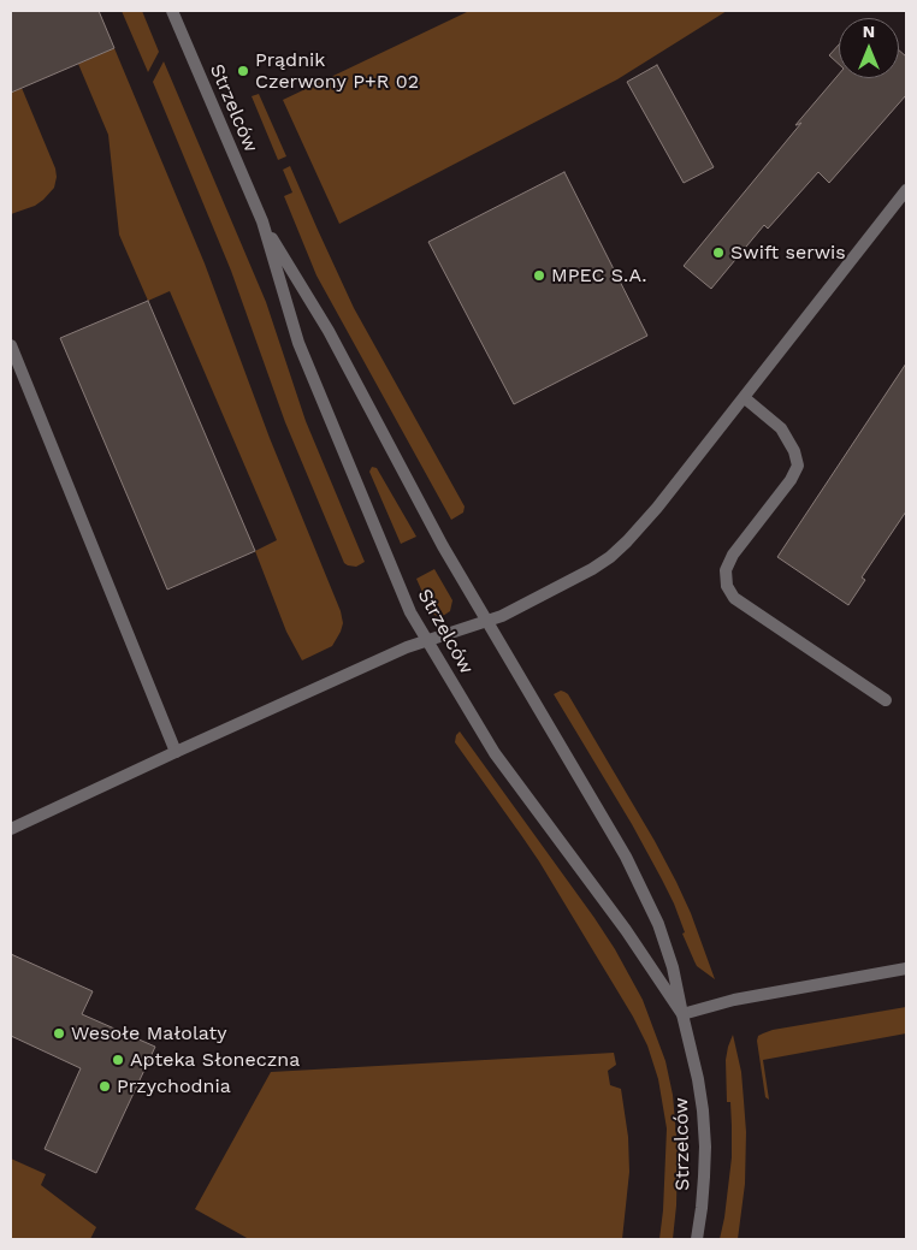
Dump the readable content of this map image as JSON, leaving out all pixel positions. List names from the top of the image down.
{
  "streets": {
    "street": ["Strzelców"]
  },
  "places": [
    "Prądnik Czerwony P+R 02",
    "Swift serwis",
    "MPEC S.A.",
    "Wesołe Małolaty",
    "Apteka Słoneczna",
    "Przychodnia"
  ],
  "north": "top"
}
